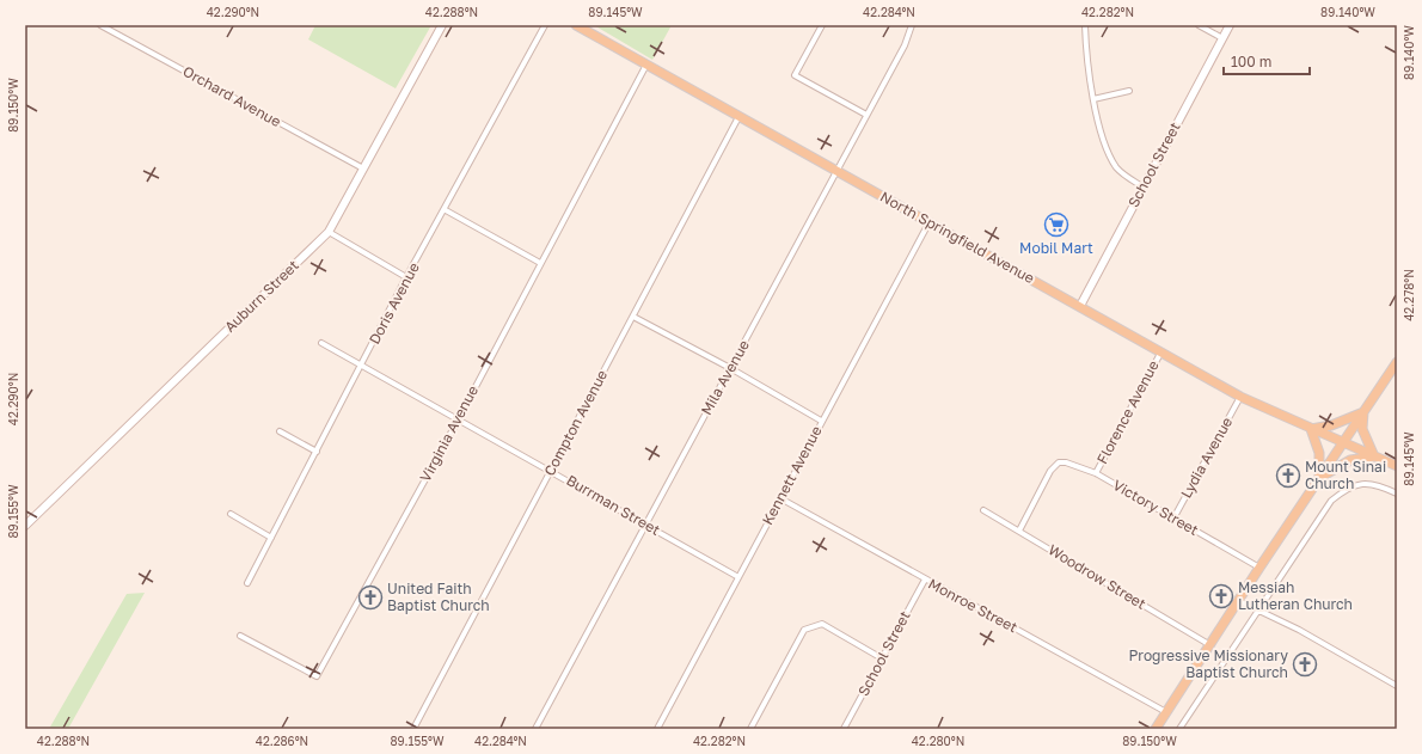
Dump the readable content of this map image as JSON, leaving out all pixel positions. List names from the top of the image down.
{
  "streets": {
    "main road": ["School Street", "North Springfield Avenue", "Auburn Street"],
    "street": [
      "Orchard Avenue",
      "Doris Avenue",
      "Mila Avenue",
      "Florence Avenue",
      "Compton Avenue",
      "Virginia Avenue",
      "Lydia Avenue",
      "Kennett Avenue",
      "Burrman Street",
      "Victory Street",
      "Woodrow Street",
      "Monroe Street"
    ]
  },
  "crossings": [
    ["Orchard Avenue", "Auburn Street"],
    ["School Street", "North Springfield Avenue"],
    ["School Street", "Monroe Street"],
    ["North Springfield Avenue", "Mila Avenue"],
    ["North Springfield Avenue", "Florence Avenue"],
    ["North Springfield Avenue", "Compton Avenue"],
    ["North Springfield Avenue", "Virginia Avenue"],
    ["North Springfield Avenue", "Lydia Avenue"],
    ["North Springfield Avenue", "Kennett Avenue"],
    ["Doris Avenue", "Burrman Street"],
    ["Mila Avenue", "Burrman Street"],
    ["Florence Avenue", "Victory Street"],
    ["Compton Avenue", "Burrman Street"],
    ["Virginia Avenue", "Burrman Street"],
    ["Lydia Avenue", "Victory Street"],
    ["Kennett Avenue", "Burrman Street"],
    ["Kennett Avenue", "Monroe Street"],
    ["Victory Street", "Woodrow Street"]
  ],
  "places": {
    "supermarket": ["Mobil Mart"],
    "church": [
      "Mount Sinai Church",
      "Messiah Lutheran Church",
      "United Faith Baptist Church",
      "Progressive Missionary Baptist Church"
    ]
  },
  "scale_bar": "100 m",
  "coordinates": [
    "42.290°N",
    "42.288°N",
    "89.145°W",
    "42.284°N",
    "42.282°N",
    "89.140°W",
    "89.150°W",
    "42.278°N",
    "89.155°W",
    "42.286°N",
    "42.280°N"
  ]
}
